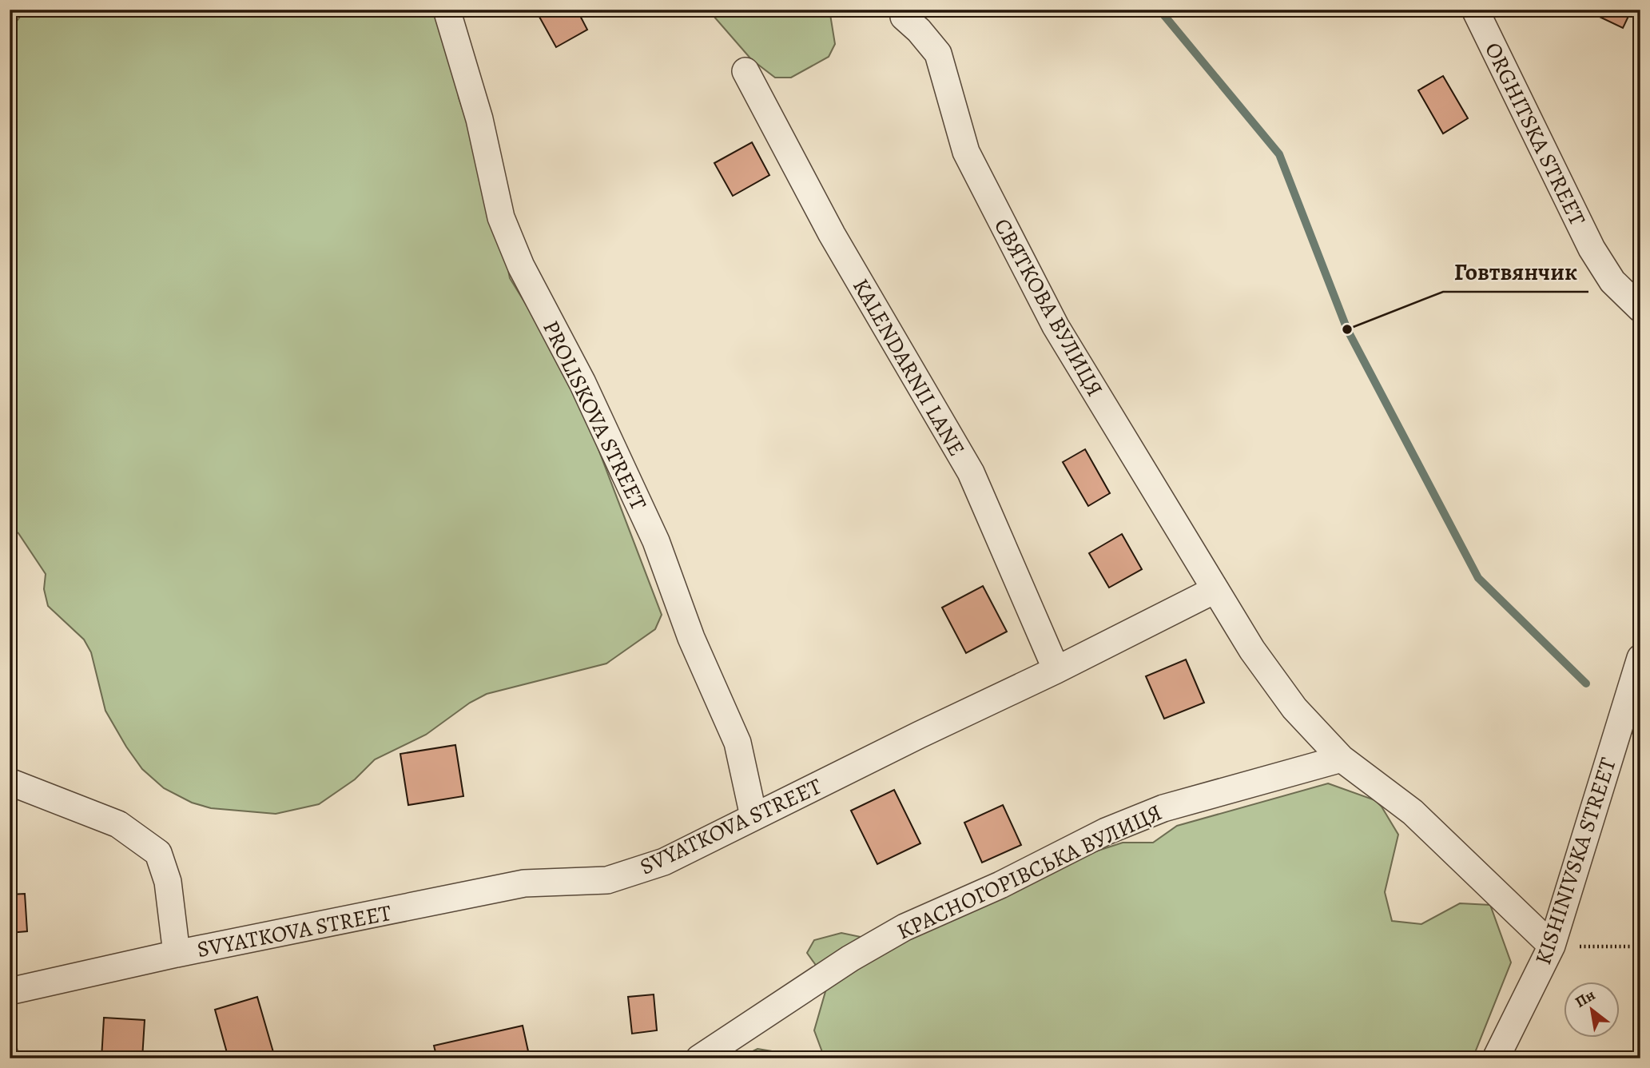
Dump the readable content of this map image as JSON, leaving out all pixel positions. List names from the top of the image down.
{
  "streets": {
    "street": [
      "ORGHITSKA STREET",
      "СВЯТКОВА ВУЛИЦЯ",
      "KALENDARNII LANE",
      "PROLISKOVA STREET",
      "SVYATKOVA STREET",
      "KISHINIVSKA STREET",
      "КРАСНОГОРІВСЬКА ВУЛИЦЯ"
    ]
  },
  "crossings": [
    ["СВЯТКОВА ВУЛИЦЯ", "SVYATKOVA STREET"],
    ["СВЯТКОВА ВУЛИЦЯ", "KISHINIVSKA STREET"],
    ["СВЯТКОВА ВУЛИЦЯ", "КРАСНОГОРІВСЬКА ВУЛИЦЯ"],
    ["KALENDARNII LANE", "SVYATKOVA STREET"],
    ["PROLISKOVA STREET", "SVYATKOVA STREET"]
  ],
  "places": ["Говтвянчик"],
  "north": "top left"
}
